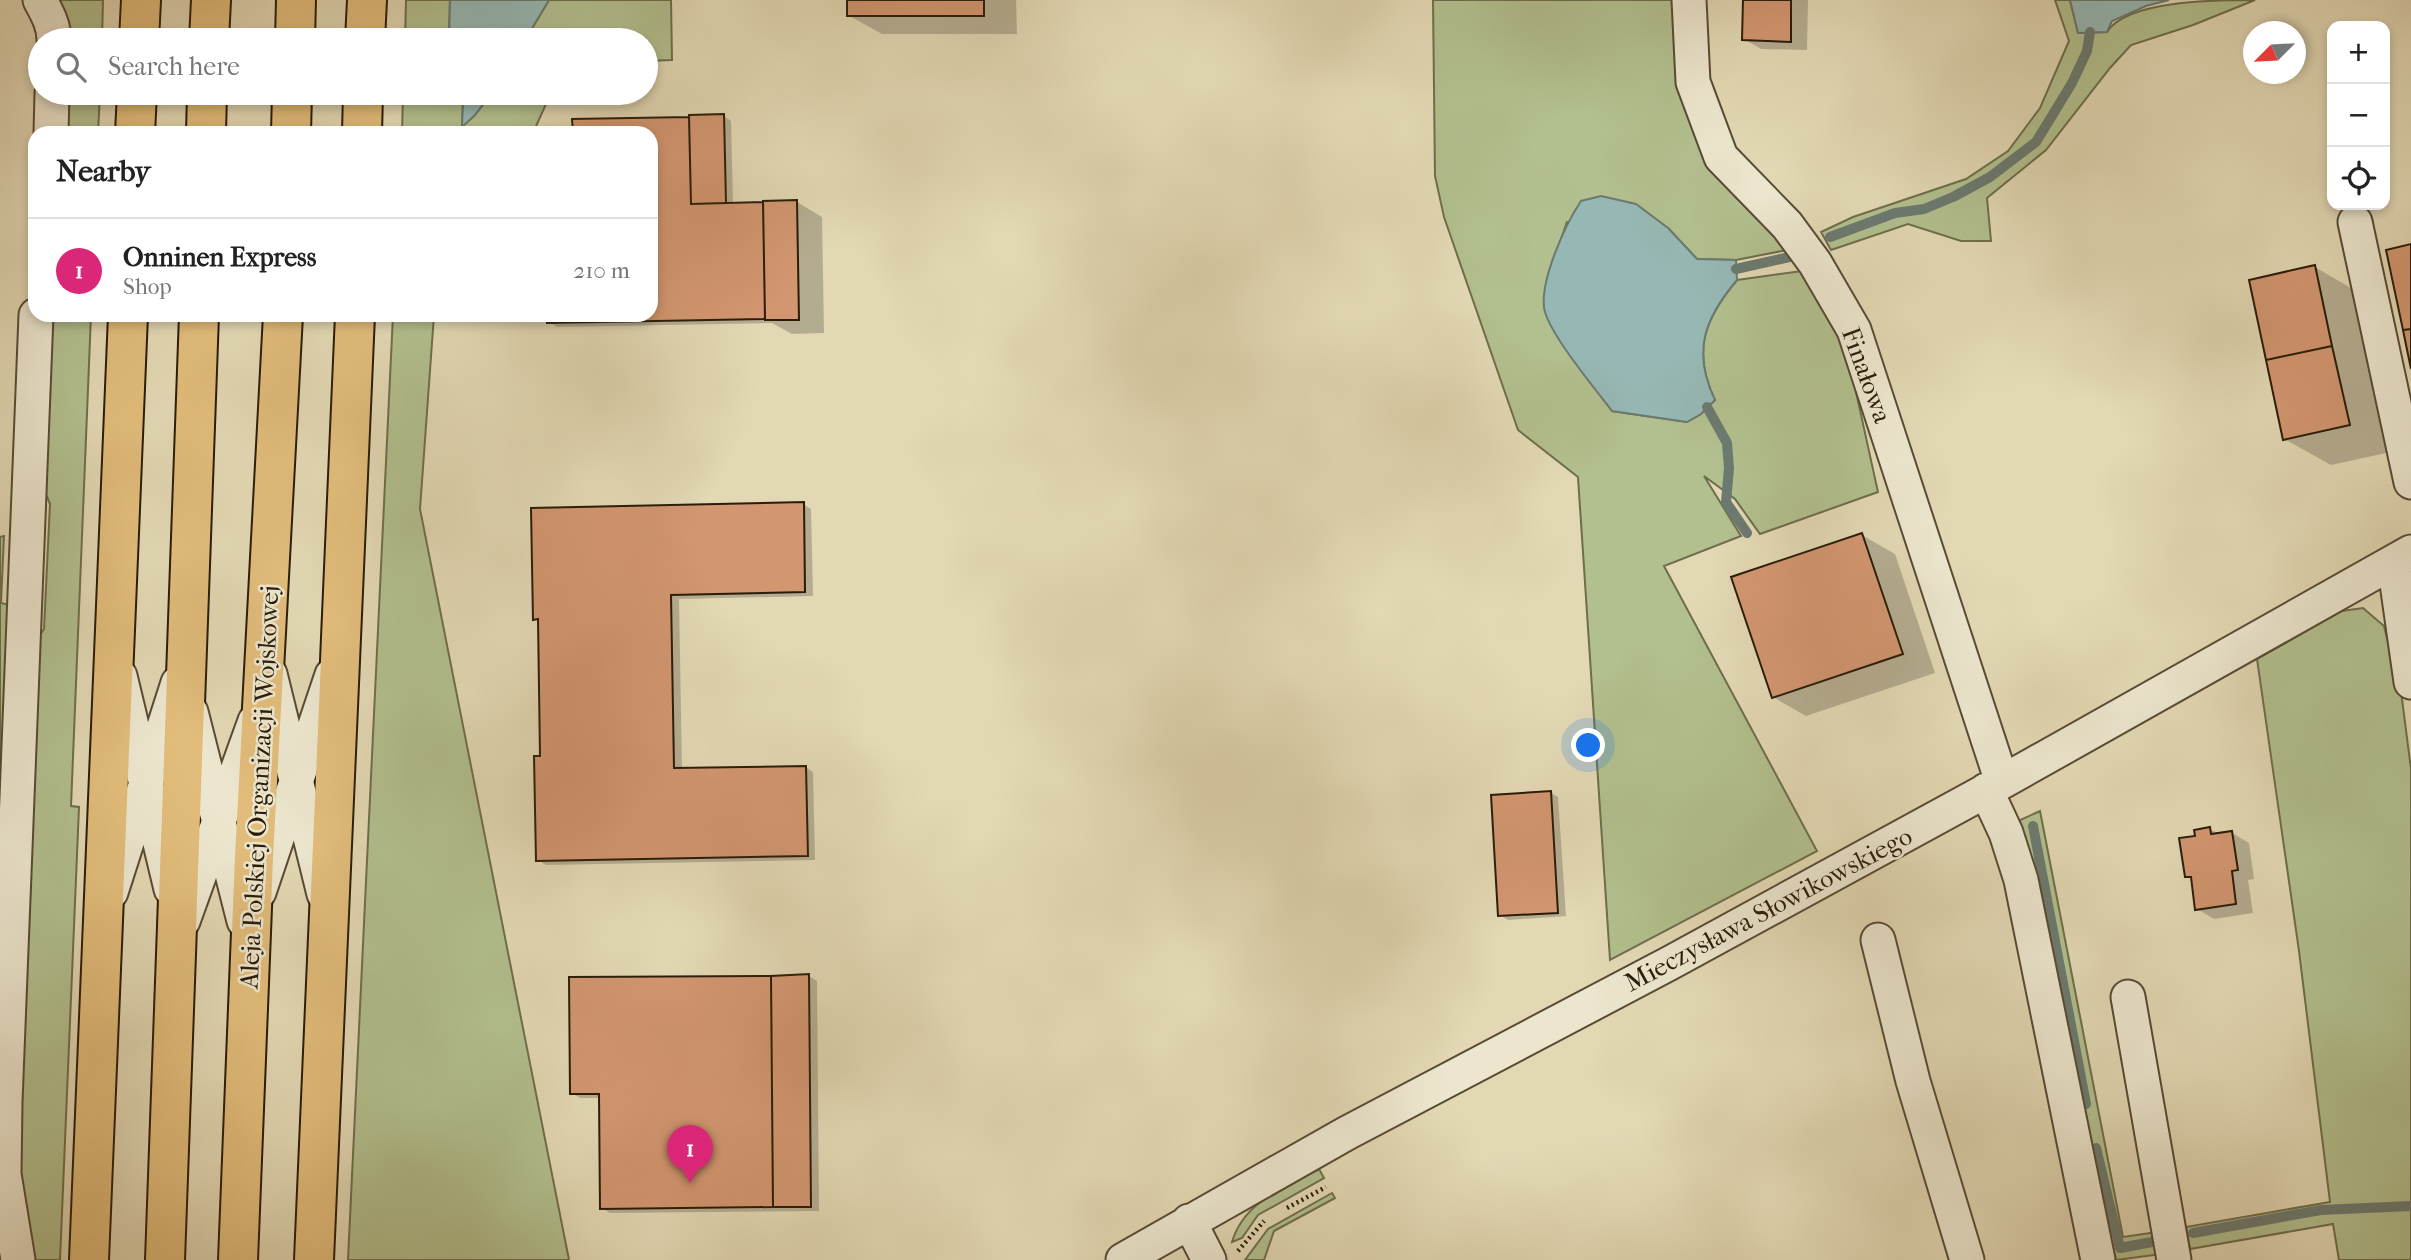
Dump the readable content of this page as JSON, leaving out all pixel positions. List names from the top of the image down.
{
  "streets": {
    "highway": ["Aleja Polskiej Organizacji Wojskowej"],
    "street": ["Finałowa", "Mieczysława Słowikowskiego"]
  },
  "crossings": [
    ["Finałowa", "Mieczysława Słowikowskiego"]
  ],
  "north": "bottom left",
  "page": {
    "map_buttons": ["+", "−"],
    "search": "Search here",
    "heading": "Nearby",
    "list": [
      {
        "mark": "1",
        "name": "Onninen Express",
        "note": "Shop",
        "value": "210 m"
      }
    ],
    "pins": "1"
  }
}
